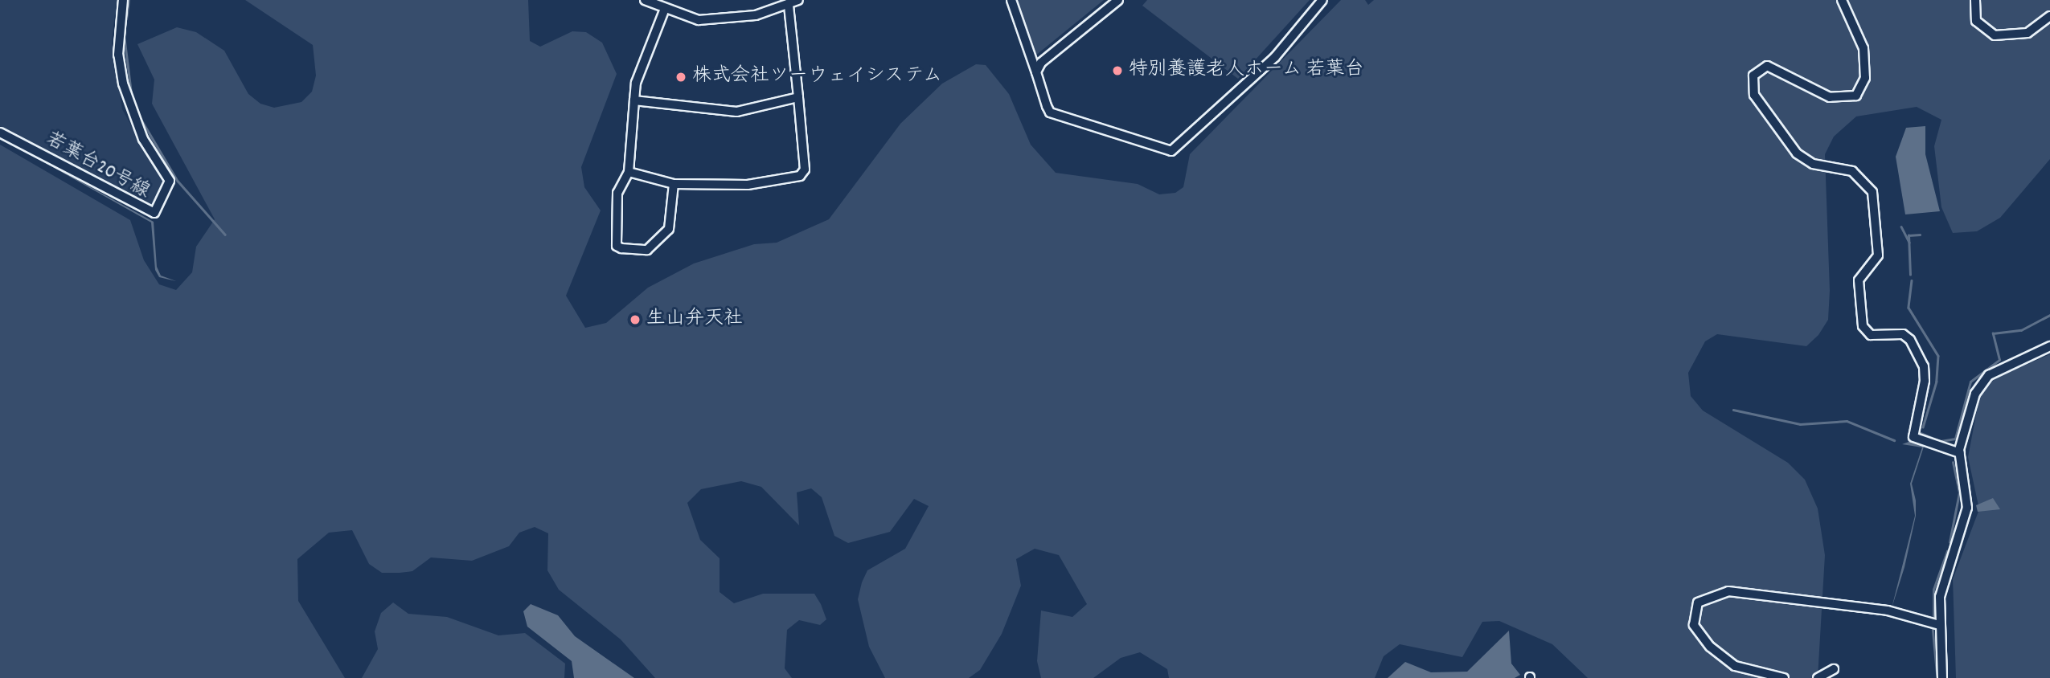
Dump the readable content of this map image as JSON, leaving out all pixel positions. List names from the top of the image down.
{
  "streets": {
    "street": ["若葉台20号線"]
  },
  "places": ["特別養護老人ホーム 若葉台", "株式会社ツーウェイシステム", "生山弁天社"]
}
